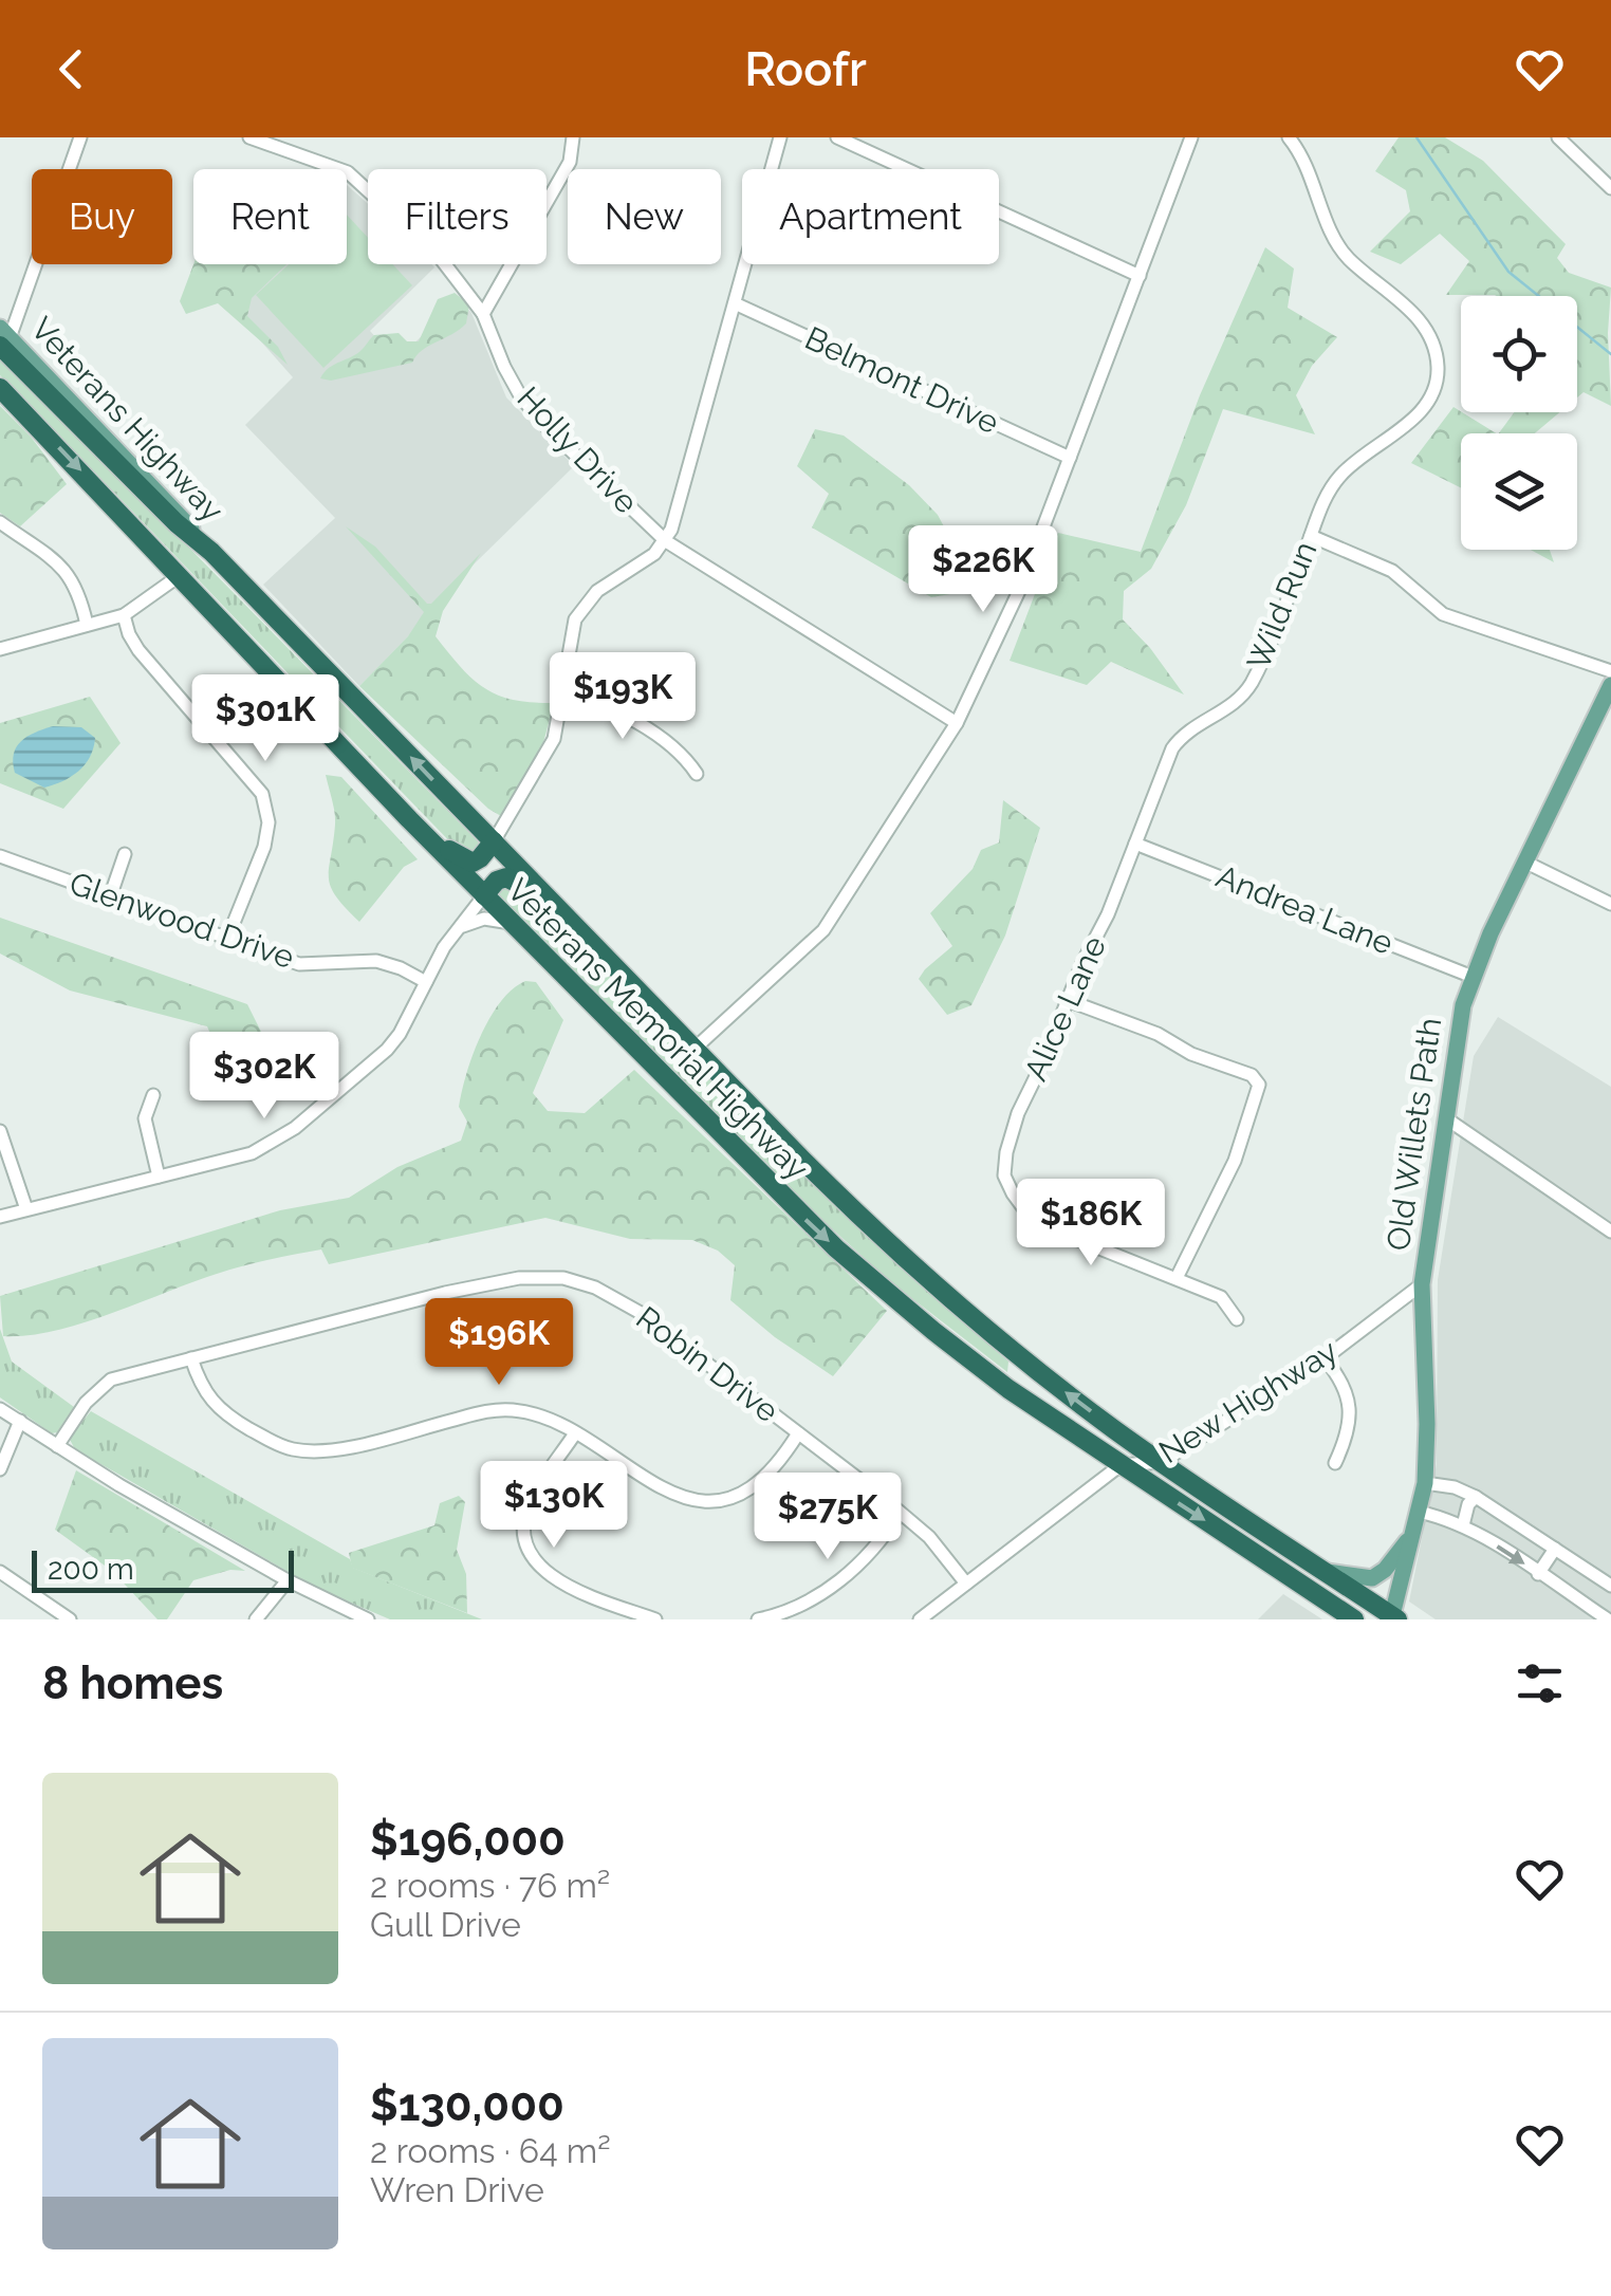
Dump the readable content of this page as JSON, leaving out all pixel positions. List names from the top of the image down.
{
  "streets": {
    "highway": ["Veterans Memorial Highway"],
    "main road": ["Old Willets Path"],
    "street": [
      "Belmont Drive",
      "Holly Drive",
      "Wild Run",
      "Andrea Lane",
      "Glenwood Drive",
      "Alice Lane",
      "Robin Drive",
      "New Highway"
    ]
  },
  "crossings": [
    ["Wild Run", "Andrea Lane"],
    ["Wild Run", "Alice Lane"],
    ["Andrea Lane", "Alice Lane"],
    ["Andrea Lane", "Old Willets Path"],
    ["Veterans Memorial Highway", "Old Willets Path"],
    ["Veterans Memorial Highway", "New Highway"],
    ["Old Willets Path", "New Highway"],
    ["Robin Drive", "New Highway"]
  ],
  "scale_bar": "200 m",
  "page": {
    "header": "Roofr",
    "chip": [
      "Buy",
      "Rent",
      "Filters",
      "New",
      "Apartment"
    ],
    "price": [
      "$226K",
      "$193K",
      "$301K",
      "$302K",
      "$186K",
      "$196K",
      "$130K",
      "$275K"
    ],
    "scale": "200 m",
    "heading": "8 homes",
    "list": [
      {
        "name": "$196,000",
        "note": "2 rooms · 76 m² · Gull Drive"
      },
      {
        "name": "$130,000",
        "note": "2 rooms · 64 m² · Wren Drive"
      }
    ]
  }
}
